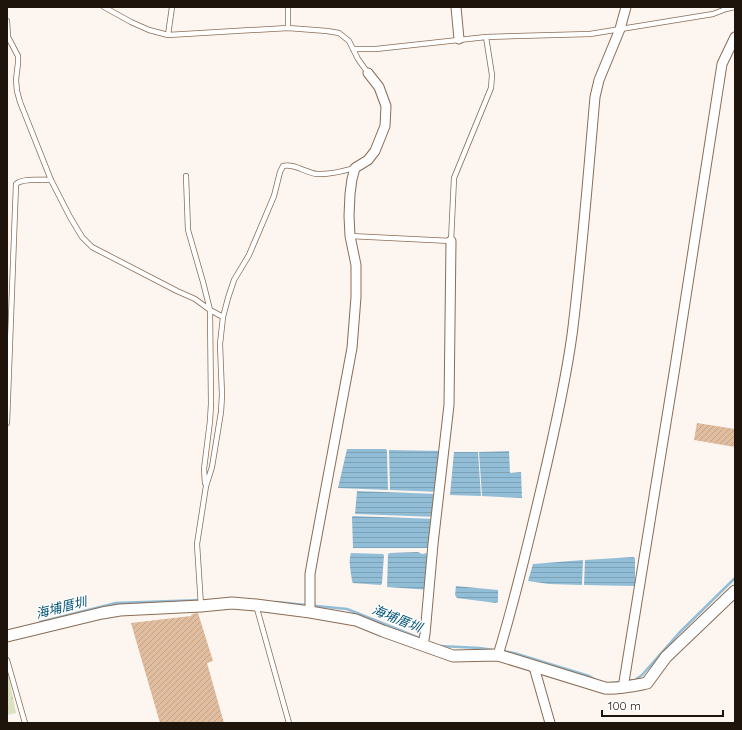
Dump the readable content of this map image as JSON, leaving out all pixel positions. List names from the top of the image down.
{
  "water": ["海埔厝圳"],
  "scale_bar": "100 m"
}
